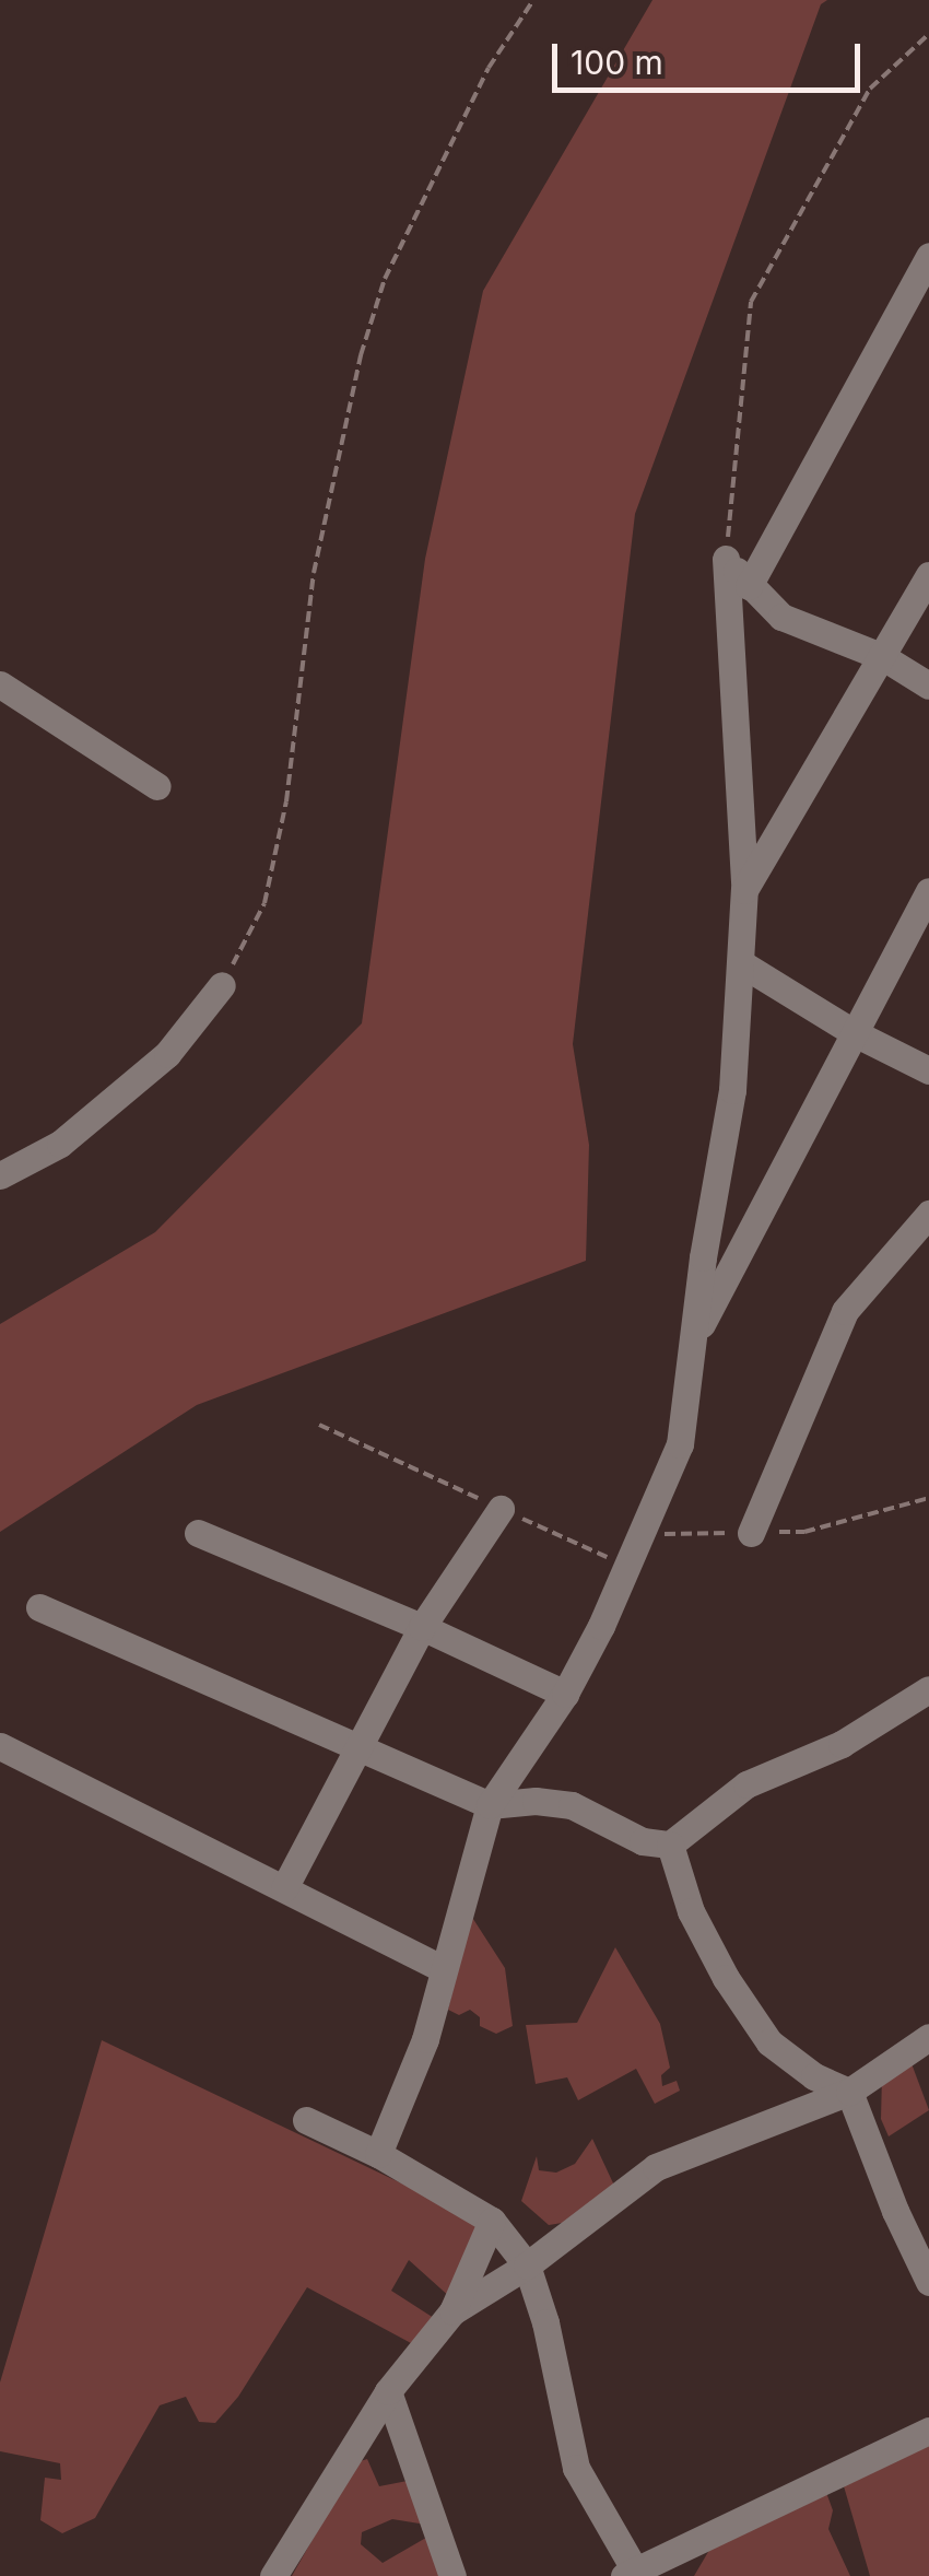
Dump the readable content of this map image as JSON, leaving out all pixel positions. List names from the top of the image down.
{
  "scale_bar": "100 m"
}
